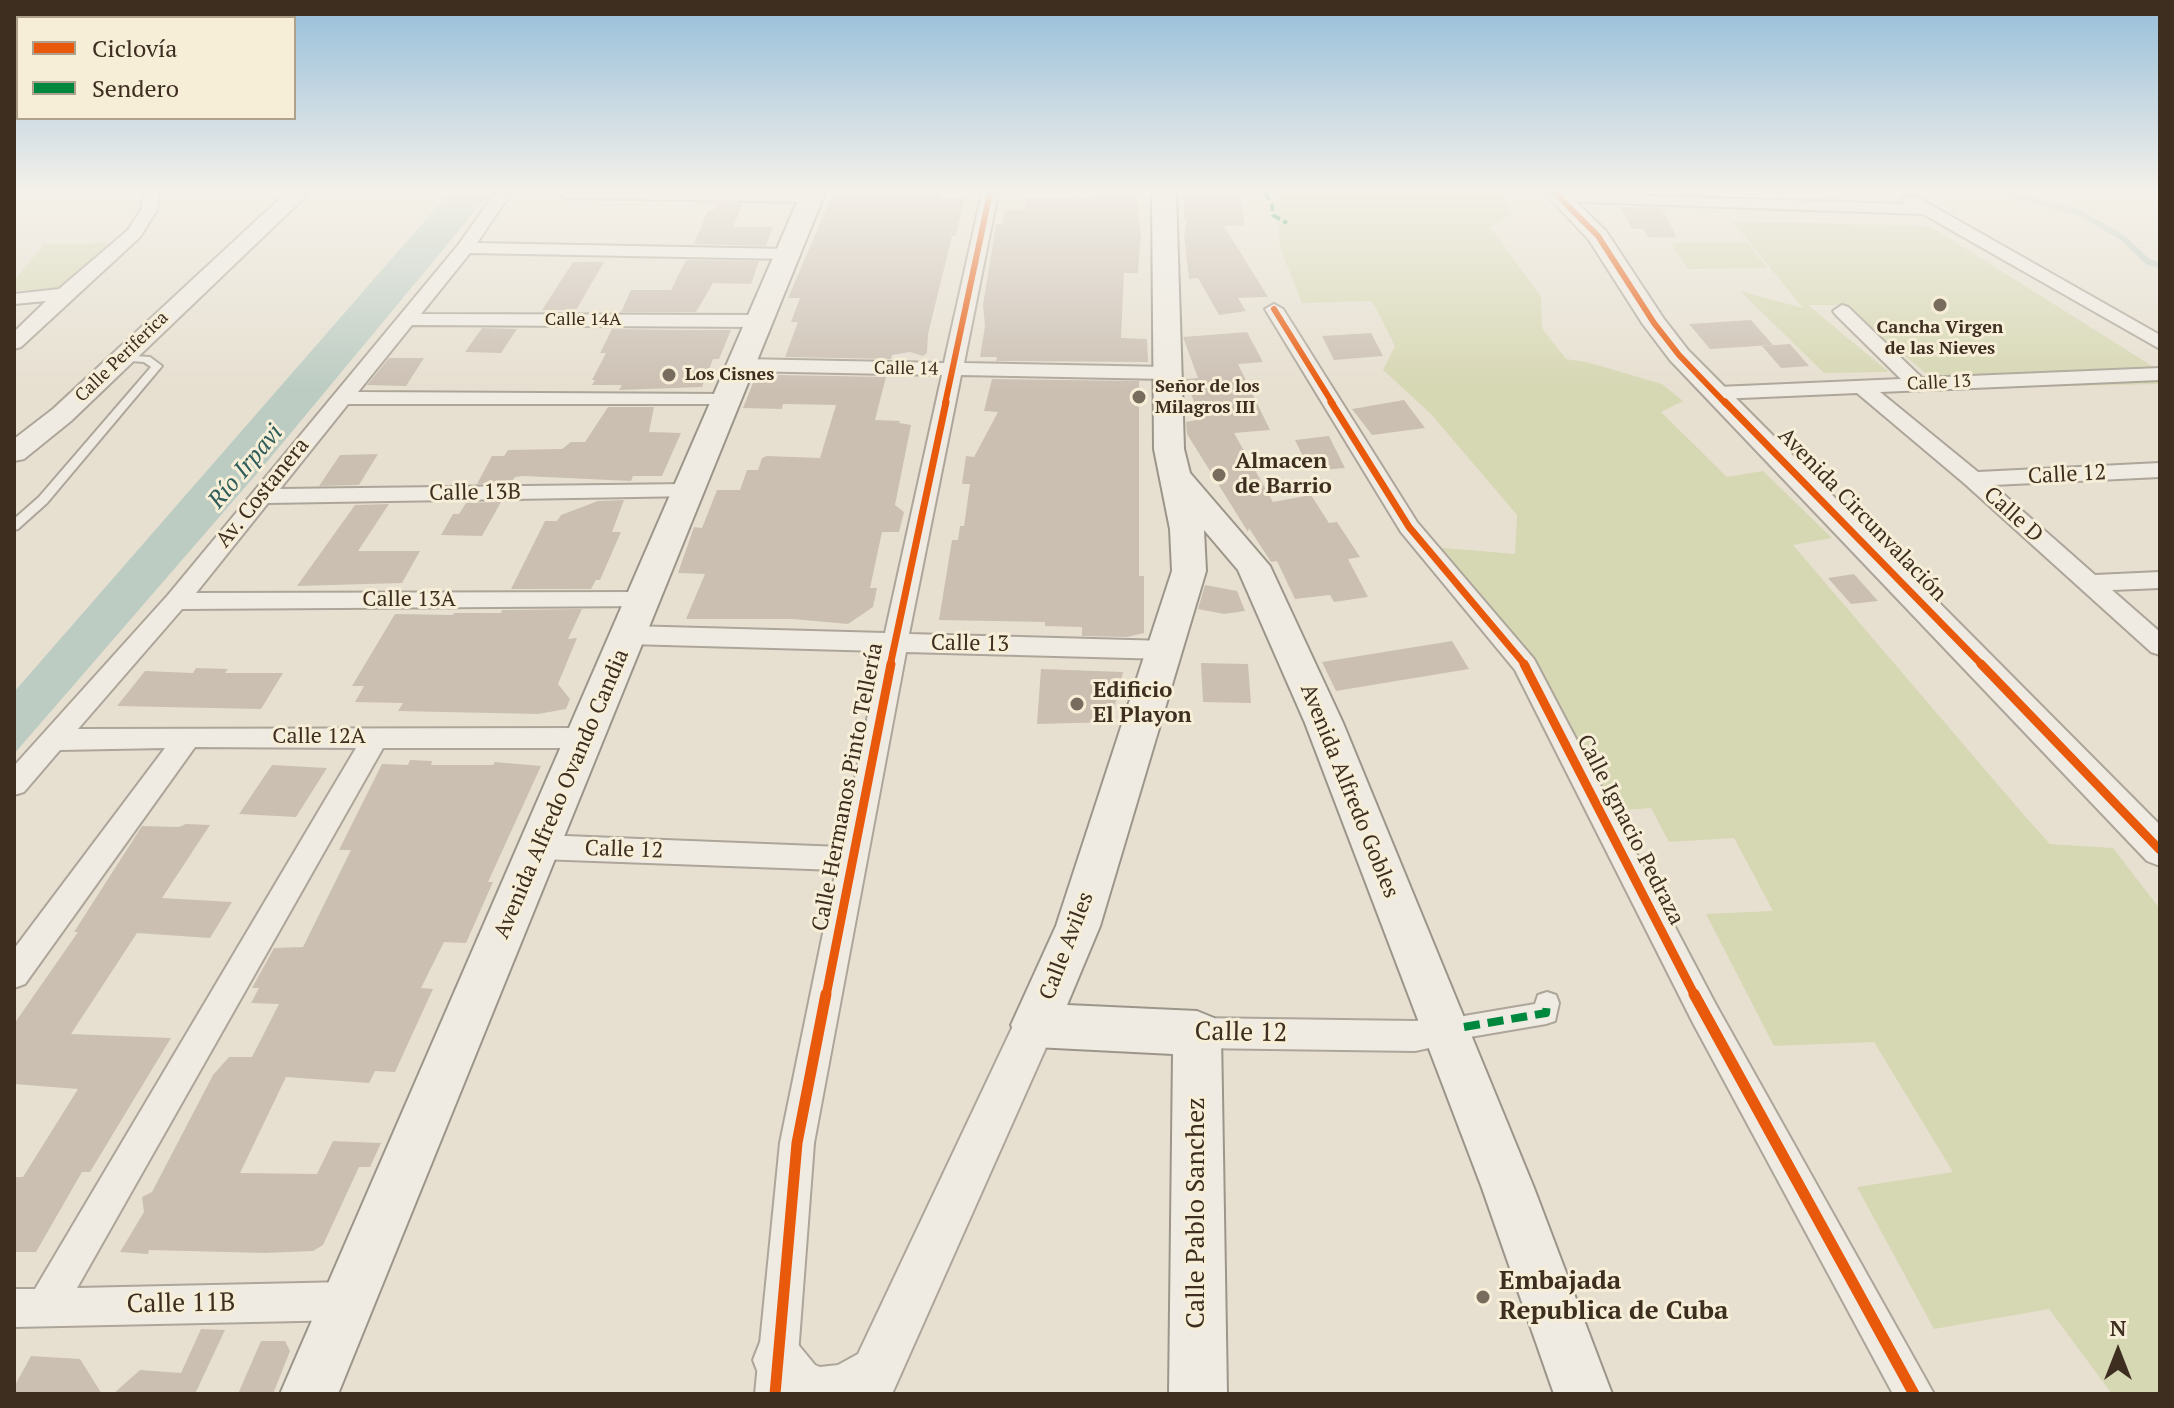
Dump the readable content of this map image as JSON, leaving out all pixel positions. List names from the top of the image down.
{
  "streets": {
    "main road": [
      "Calle 12",
      "Avenida Alfredo Gobles",
      "Avenida Alfredo Ovando Candia",
      "Calle Aviles",
      "Calle Pablo Sanchez"
    ],
    "street": [
      "Calle 14A",
      "Calle Periferica",
      "Calle 14",
      "Calle 13",
      "Av. Costanera",
      "Calle 13B",
      "Avenida Circunvalación",
      "Calle D",
      "Calle 13A",
      "Calle 12A",
      "Calle Hermanos Pinto Tellería",
      "Calle Ignacio Pedraza",
      "Calle 11B"
    ]
  },
  "crossings": [
    ["Calle 14A", "Av. Costanera"],
    ["Calle 14A", "Avenida Alfredo Ovando Candia"],
    ["Calle 14", "Calle Hermanos Pinto Tellería"],
    ["Calle 14", "Avenida Alfredo Ovando Candia"],
    ["Calle 13", "Avenida Circunvalación"],
    ["Calle 13", "Calle D"],
    ["Calle 13", "Calle Hermanos Pinto Tellería"],
    ["Calle 13", "Avenida Alfredo Ovando Candia"],
    ["Calle 13", "Calle Aviles"],
    ["Calle 12", "Calle D"],
    ["Calle 12", "Calle Hermanos Pinto Tellería"],
    ["Calle 12", "Avenida Alfredo Gobles"],
    ["Calle 12", "Avenida Alfredo Ovando Candia"],
    ["Calle 12", "Calle Aviles"],
    ["Calle 12", "Calle Pablo Sanchez"],
    ["Av. Costanera", "Calle 13B"],
    ["Av. Costanera", "Calle 13A"],
    ["Av. Costanera", "Calle 12A"],
    ["Calle 13B", "Avenida Alfredo Ovando Candia"],
    ["Calle 13A", "Avenida Alfredo Ovando Candia"],
    ["Calle 12A", "Avenida Alfredo Ovando Candia"],
    ["Avenida Alfredo Gobles", "Calle Aviles"],
    ["Avenida Alfredo Ovando Candia", "Calle 11B"]
  ],
  "water": ["Río Irpavi"],
  "places": [
    "Cancha Virgen de las Nieves",
    "Los Cisnes",
    "Señor de los Milagros III",
    "Almacen de Barrio",
    "Edificio El Playon",
    "Embajada Republica de Cuba"
  ],
  "legend": ["Ciclovía", "Sendero"],
  "north": "top"
}
